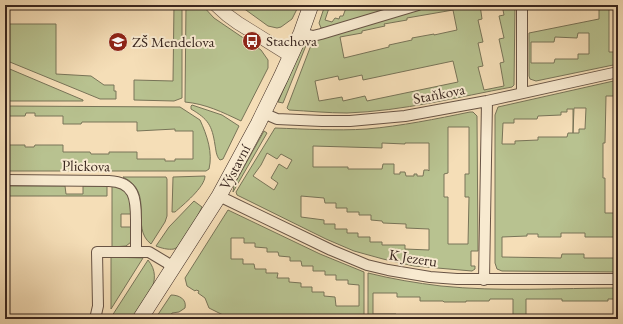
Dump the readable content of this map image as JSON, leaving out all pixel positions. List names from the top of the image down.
{
  "streets": {
    "main road": ["Výstavní"],
    "street": ["Staňkova", "Plickova", "K Jezeru"]
  },
  "crossings": [
    ["Staňkova", "Výstavní"],
    ["Výstavní", "K Jezeru"]
  ],
  "places": {
    "bus stop": ["Stachova"],
    "school or university": ["ZŠ Mendelova"]
  }
}
